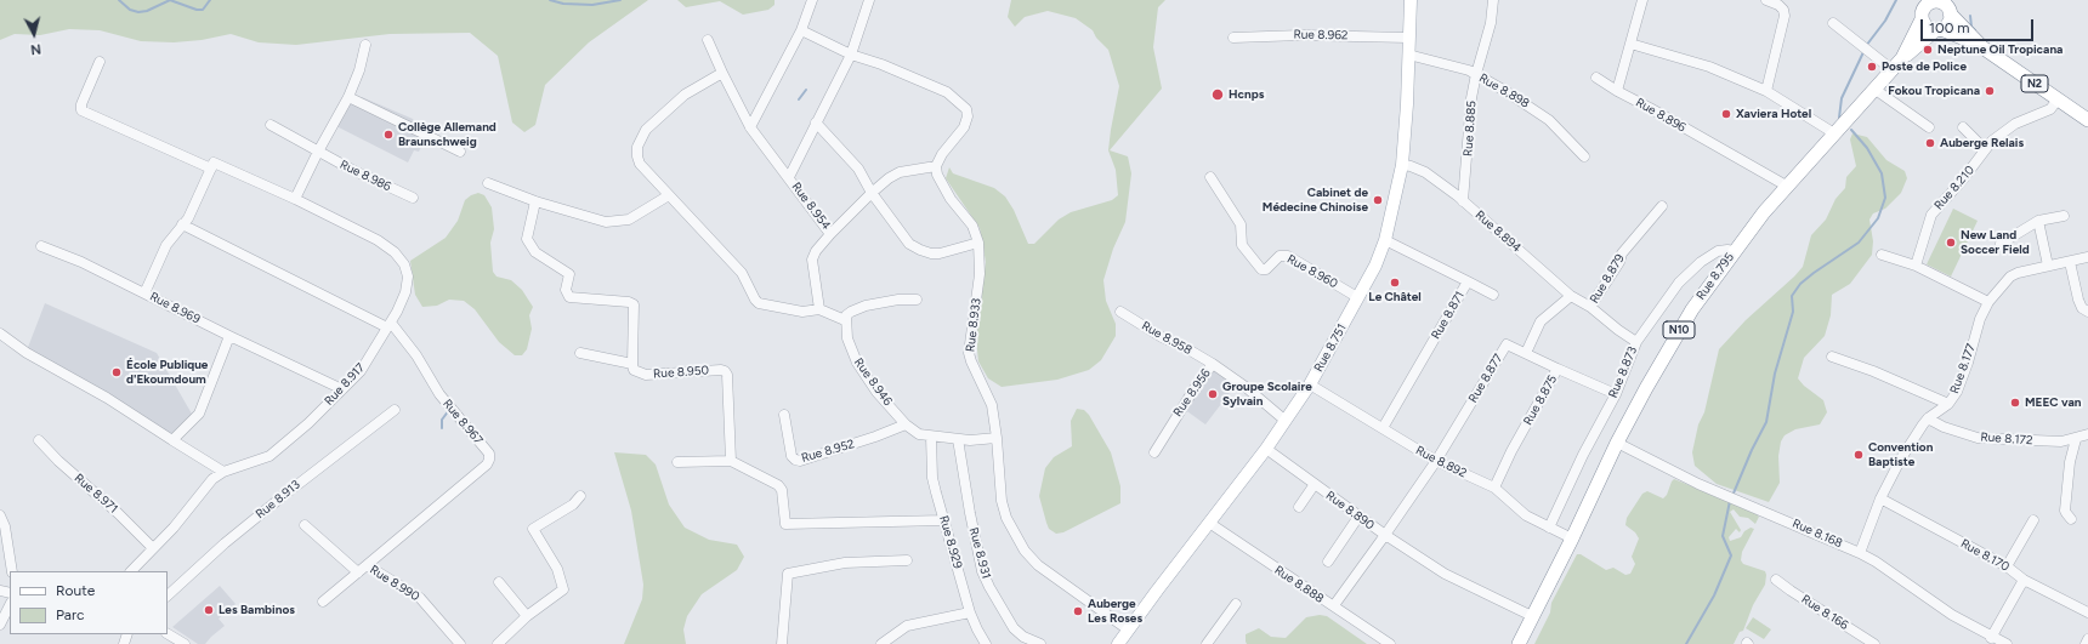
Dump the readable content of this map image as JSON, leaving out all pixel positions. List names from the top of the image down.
{
  "streets": {
    "highway": ["N2", "Rue 8.795", "N10"],
    "main road": ["Rue 8.751"],
    "street": [
      "Rue 8.962",
      "Rue 8.898",
      "Rue 8.896",
      "Rue 8.885",
      "Rue 8.986",
      "Rue 8.210",
      "Rue 8.954",
      "Rue 8.894",
      "Rue 8.960",
      "Rue 8.879",
      "Rue 8.969",
      "Rue 8.871",
      "Rue 8.933",
      "Rue 8.958",
      "Rue 8.177",
      "Rue 8.950",
      "Rue 8.873",
      "Rue 8.877",
      "Rue 8.946",
      "Rue 8.917",
      "Rue 8.956",
      "Rue 8.875",
      "Rue 8.967",
      "Rue 8.172",
      "Rue 8.952",
      "Rue 8.892",
      "Rue 8.971",
      "Rue 8.913",
      "Rue 8.890",
      "Rue 8.168",
      "Rue 8.929",
      "Rue 8.931",
      "Rue 8.170",
      "Rue 8.990",
      "Rue 8.888",
      "Rue 8.166"
    ]
  },
  "crossings": [
    ["Rue 8.962", "Rue 8.751"],
    ["N2", "Rue 8.210"],
    ["N2", "Rue 8.795"],
    ["N2", "N10"],
    ["Rue 8.898", "Rue 8.885"],
    ["Rue 8.898", "Rue 8.751"],
    ["Rue 8.896", "Rue 8.795"],
    ["Rue 8.885", "Rue 8.894"],
    ["Rue 8.954", "Rue 8.933"],
    ["Rue 8.894", "Rue 8.879"],
    ["Rue 8.894", "Rue 8.751"],
    ["Rue 8.960", "Rue 8.751"],
    ["Rue 8.795", "N10"],
    ["Rue 8.795", "Rue 8.873"],
    ["Rue 8.795", "Rue 8.892"],
    ["Rue 8.795", "Rue 8.168"],
    ["Rue 8.879", "Rue 8.873"],
    ["Rue 8.969", "Rue 8.917"],
    ["Rue 8.871", "Rue 8.751"],
    ["Rue 8.871", "Rue 8.892"],
    ["Rue 8.933", "Rue 8.751"],
    ["Rue 8.933", "Rue 8.946"],
    ["Rue 8.958", "Rue 8.956"],
    ["Rue 8.751", "Rue 8.956"],
    ["Rue 8.751", "Rue 8.892"],
    ["Rue 8.751", "Rue 8.890"],
    ["Rue 8.751", "Rue 8.888"],
    ["Rue 8.177", "Rue 8.172"],
    ["Rue 8.177", "Rue 8.168"],
    ["Rue 8.177", "Rue 8.170"],
    ["Rue 8.873", "Rue 8.875"],
    ["Rue 8.873", "Rue 8.892"],
    ["Rue 8.877", "Rue 8.875"],
    ["Rue 8.877", "Rue 8.892"],
    ["Rue 8.877", "Rue 8.890"],
    ["Rue 8.946", "Rue 8.952"],
    ["Rue 8.946", "Rue 8.929"],
    ["Rue 8.946", "Rue 8.931"],
    ["Rue 8.917", "Rue 8.967"],
    ["Rue 8.917", "Rue 8.971"],
    ["Rue 8.875", "Rue 8.892"],
    ["Rue 8.967", "Rue 8.990"],
    ["Rue 8.892", "Rue 8.890"]
  ],
  "places": [
    "Neptune Oil Tropicana",
    "Poste de Police",
    "Fokou Tropicana",
    "Hcnps",
    "Xaviera Hotel",
    "Collège Allemand Braunschweig",
    "Auberge Relais",
    "Cabinet de Médecine Chinoise",
    "New Land Soccer Field",
    "Le Châtel",
    "École Publique d'Ekoumdoum",
    "Groupe Scolaire Sylvain",
    "MEEC van",
    "Convention Baptiste",
    "Les Bambinos",
    "Auberge Les Roses"
  ],
  "legend": ["Route", "Parc"],
  "scale_bar": "100 m",
  "north": "bottom"
}
